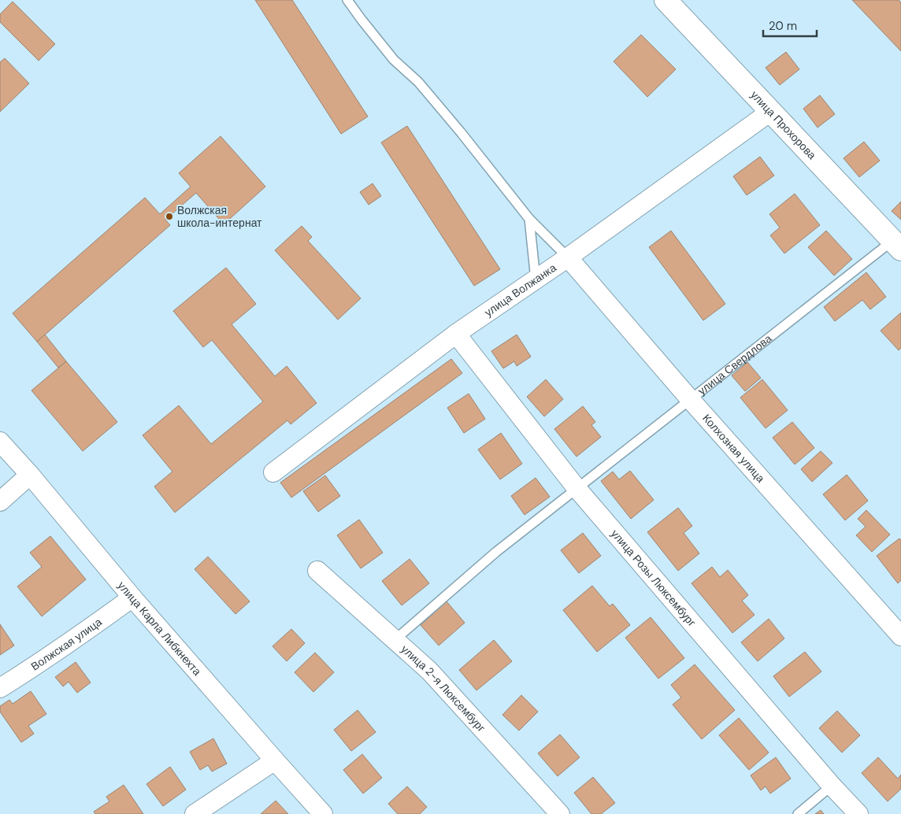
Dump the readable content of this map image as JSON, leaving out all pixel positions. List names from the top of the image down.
{
  "streets": {
    "main road": ["улица Прохорова"],
    "street": [
      "улица Волжанка",
      "Колхозная улица",
      "улица Розы Люксембург",
      "улица Карла Либкнехта",
      "Волжская улица",
      "улица 2-я Люксембург"
    ],
    "lane": ["улица Свердлова"]
  },
  "crossings": [
    ["улица Прохорова", "улица Волжанка"],
    ["улица Прохорова", "улица Свердлова"],
    ["улица Волжанка", "Колхозная улица"],
    ["улица Волжанка", "улица Розы Люксембург"],
    ["улица Свердлова", "Колхозная улица"],
    ["улица Свердлова", "улица Розы Люксембург"],
    ["улица Свердлова", "улица 2-я Люксембург"],
    ["улица Карла Либкнехта", "Волжская улица"]
  ],
  "places": ["Волжская школа-интернат"],
  "scale_bar": "20 m"
}
